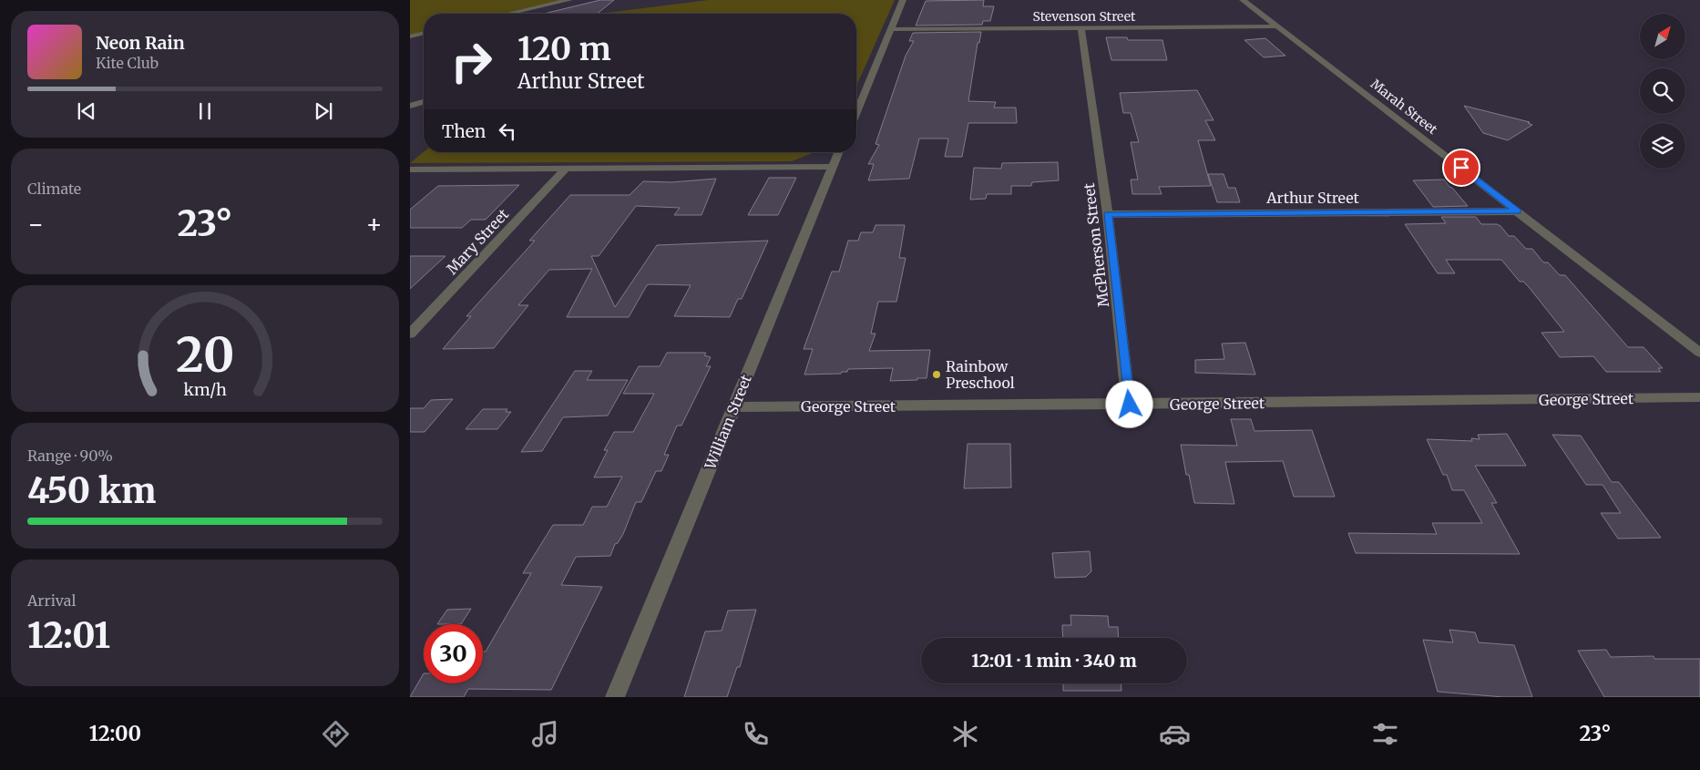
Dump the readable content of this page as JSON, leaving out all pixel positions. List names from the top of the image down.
{
  "streets": {
    "street": [
      "Stevenson Street",
      "Marah Street",
      "Arthur Street",
      "Mary Street",
      "McPherson Street",
      "George Street",
      "William Street"
    ]
  },
  "crossings": [
    ["Stevenson Street", "Marah Street"],
    ["Stevenson Street", "McPherson Street"],
    ["Marah Street", "Arthur Street"],
    ["Arthur Street", "McPherson Street"],
    ["McPherson Street", "George Street"],
    ["George Street", "William Street"]
  ],
  "places": ["Rainbow Preschool"],
  "north": "top right",
  "page": {
    "turn": ["120 m", "Arthur Street"],
    "song": ["Neon Rain", "Kite Club"],
    "then": "Then",
    "tile": [
      "Climate",
      ["Range · 90%", "450 km"],
      ["Arrival", "12:01"]
    ],
    "heat": ["−", "23°", "+"],
    "limit": "30",
    "trip": "12:01 · 1 min · 340 m",
    "tabs": ["12:00", "23°"],
    "gauge": ["20", "km/h"]
  }
}
